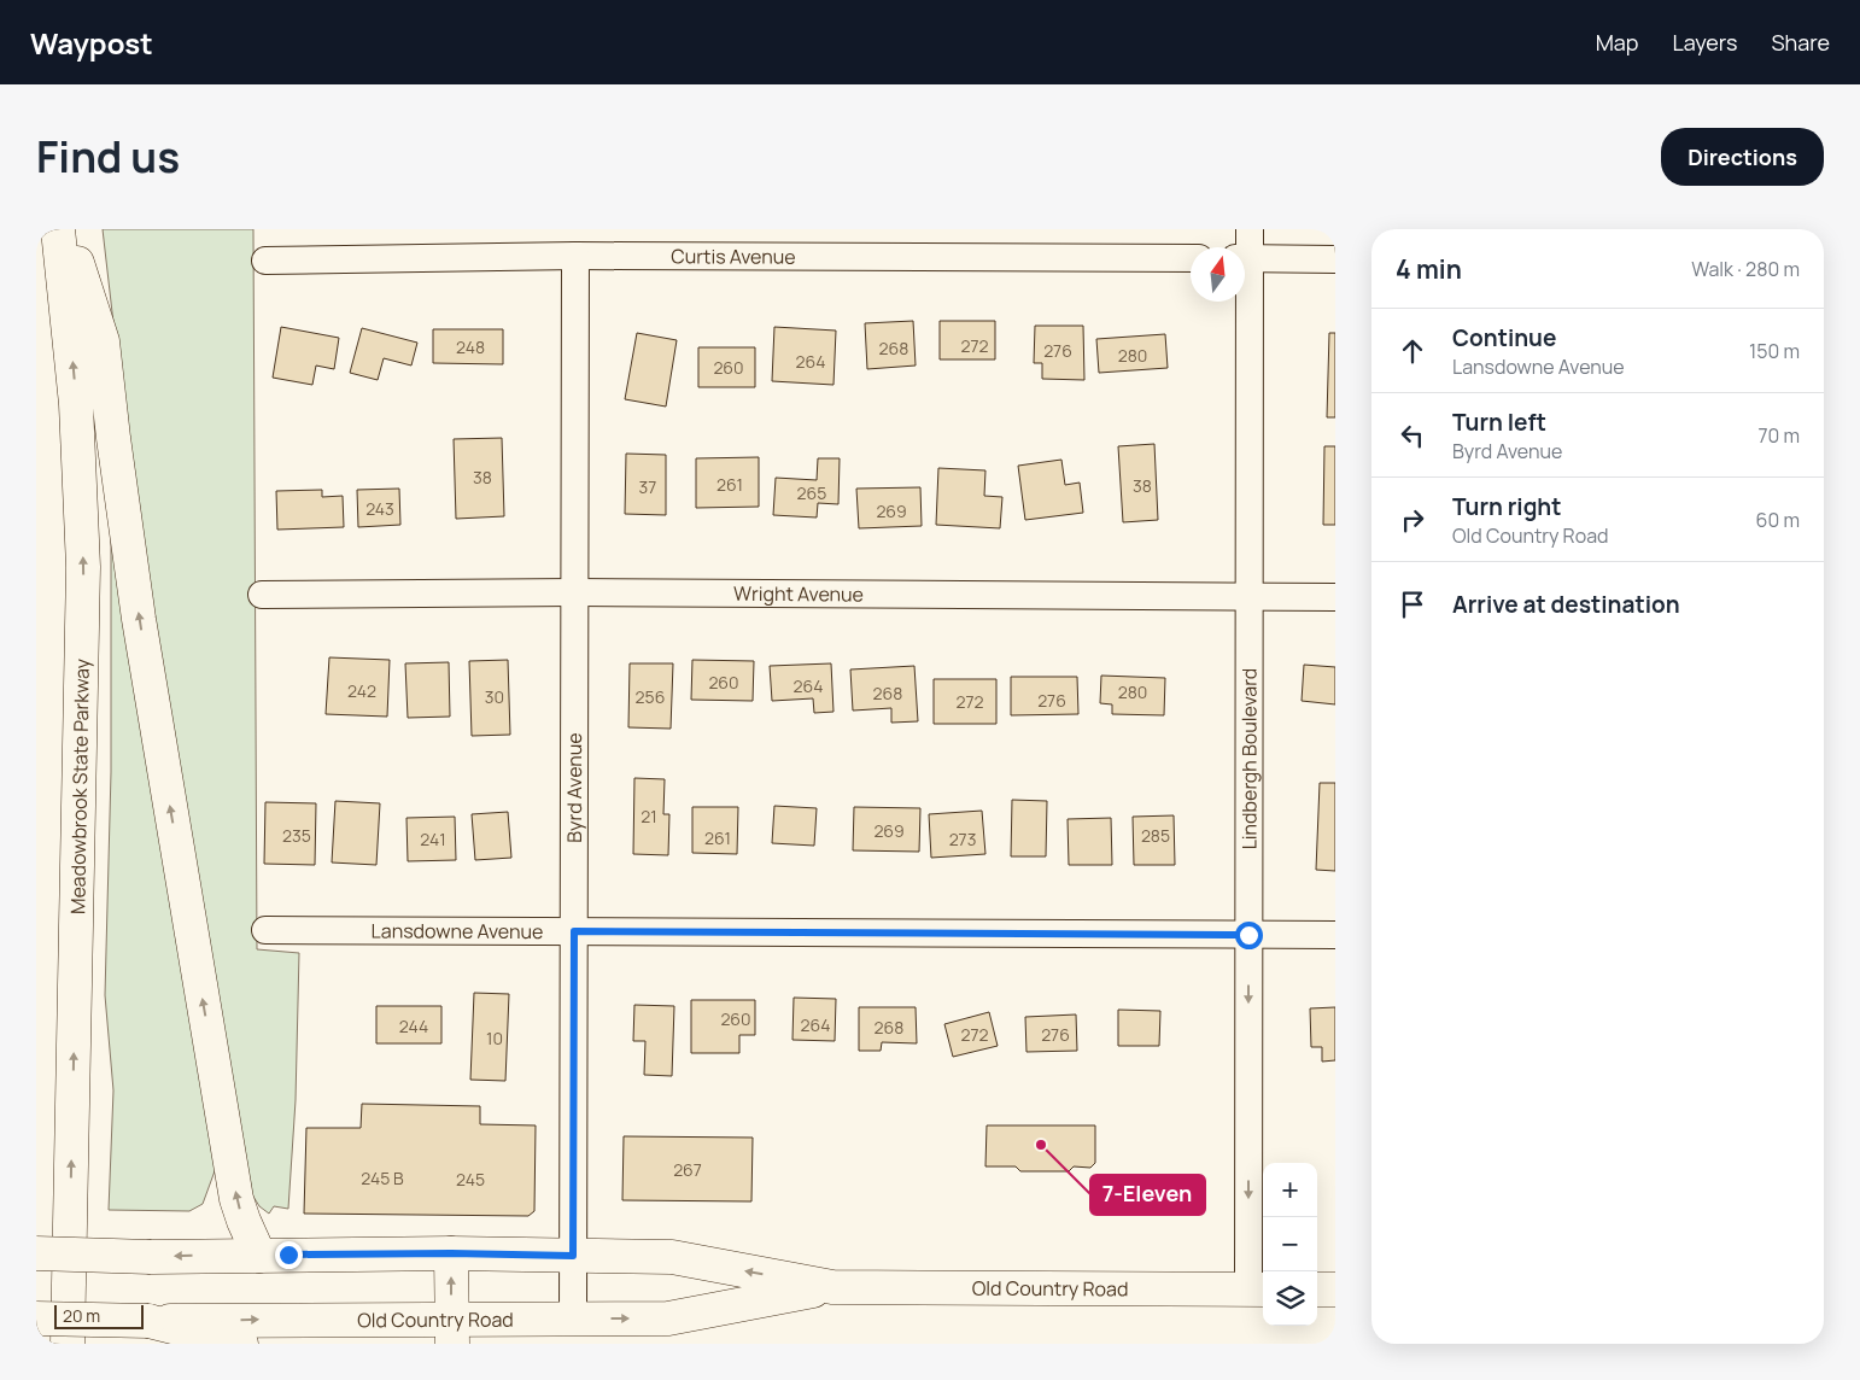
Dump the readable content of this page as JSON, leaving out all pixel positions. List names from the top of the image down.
{
  "streets": {
    "main road": ["Meadowbrook State Parkway", "Old Country Road"],
    "street": [
      "Curtis Avenue",
      "Wright Avenue",
      "Lindbergh Boulevard",
      "Byrd Avenue",
      "Lansdowne Avenue"
    ]
  },
  "crossings": [
    ["Curtis Avenue", "Byrd Avenue"],
    ["Wright Avenue", "Lindbergh Boulevard"],
    ["Wright Avenue", "Byrd Avenue"],
    ["Lindbergh Boulevard", "Lansdowne Avenue"],
    ["Lindbergh Boulevard", "Old Country Road"],
    ["Byrd Avenue", "Lansdowne Avenue"],
    ["Byrd Avenue", "Old Country Road"]
  ],
  "one_way": ["Lindbergh Boulevard"],
  "places": ["7-Eleven"],
  "house_numbers": [
    "272",
    "248",
    "268",
    "276",
    "280",
    "264",
    "260",
    "38",
    "261",
    "38",
    "37",
    "265",
    "243",
    "269",
    "260",
    "264",
    "242",
    "280",
    "268",
    "30",
    "256",
    "276",
    "272",
    "21",
    "269",
    "235",
    "285",
    "261",
    "241",
    "273",
    "260",
    "264",
    "244",
    "268",
    "272",
    "276",
    "10",
    "267",
    "245 B",
    "245"
  ],
  "scale_bar": "20 m",
  "north": "top",
  "page": {
    "header": "Waypost",
    "nav": ["Map", "Layers", "Share"],
    "title": "Find us",
    "buttons": "Directions",
    "heading": ["4 min", "Walk · 280 m"],
    "list": [
      ["Continue", "Lansdowne Avenue", "150 m"],
      ["Turn left", "Byrd Avenue", "70 m"],
      ["Turn right", "Old Country Road", "60 m"],
      "Arrive at destination"
    ],
    "map_buttons": ["+", "−"],
    "scale": "20 m"
  }
}
